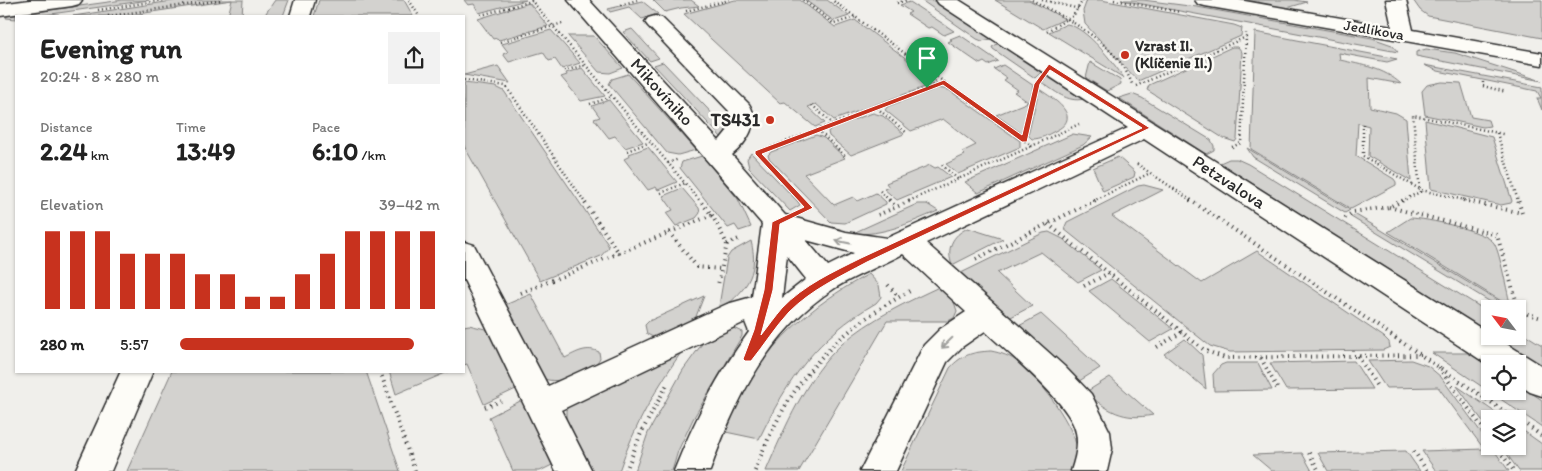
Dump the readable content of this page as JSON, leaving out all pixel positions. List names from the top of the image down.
{
  "streets": {
    "street": ["Jedlíkova", "Mikovíniho", "Petzvalova"]
  },
  "places": ["Vzrast II. (Klíčenie II.)", "TS431"],
  "north": "top left",
  "page": {
    "heading": ["Evening run", "20:24 · 8 × 280 m"],
    "stats": [
      ["Distance", "2.24 km"],
      ["Time", "13:49"],
      ["Pace", "6:10 /km"]
    ],
    "chart": ["Elevation", "39–42 m"],
    "list": [
      {
        "name": "280 m",
        "note": "5:57"
      }
    ]
  }
}
